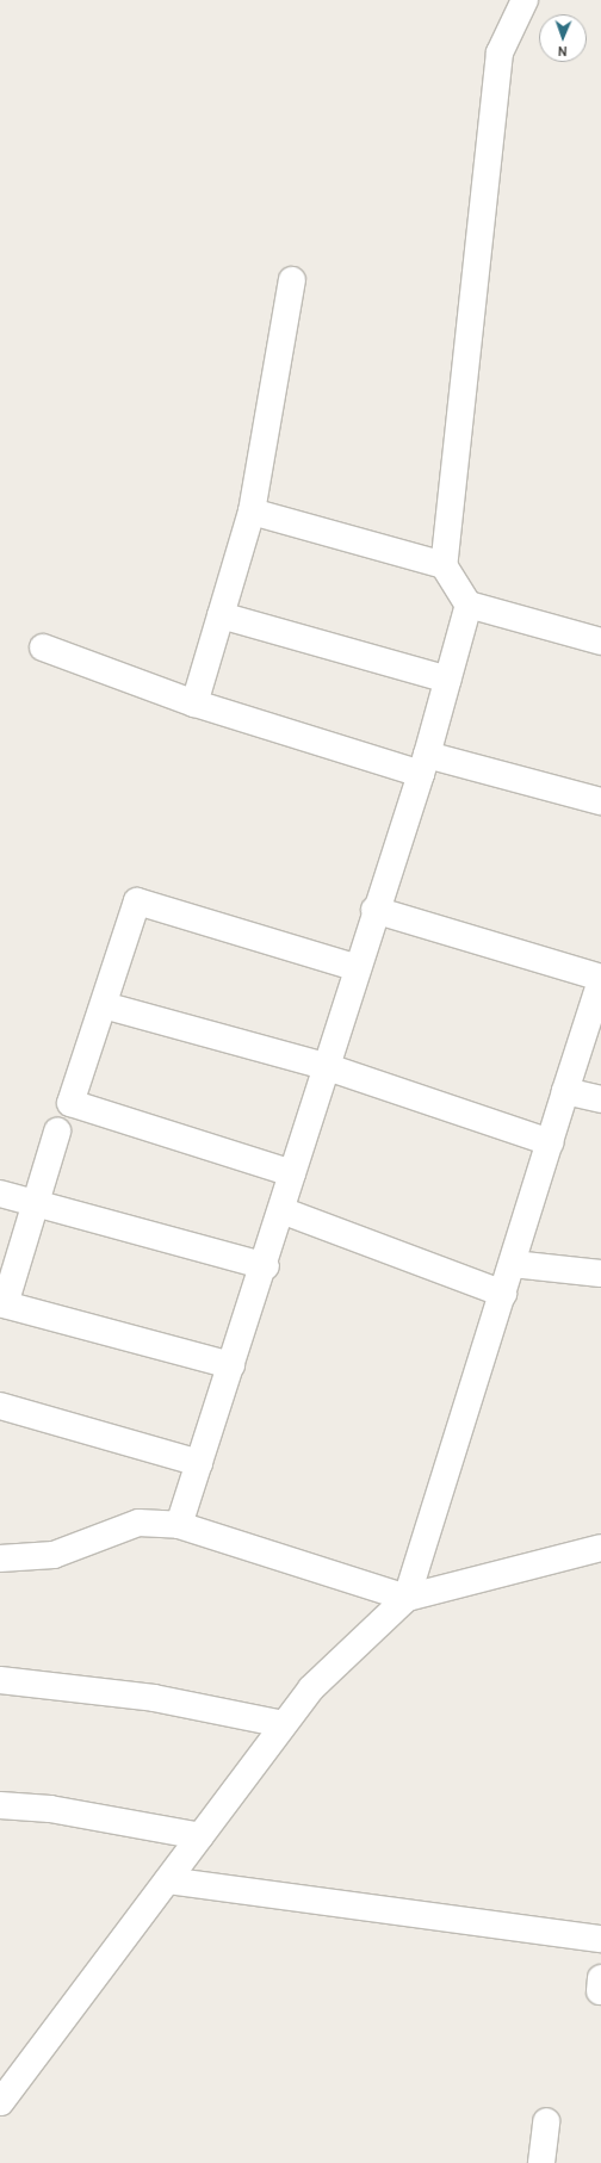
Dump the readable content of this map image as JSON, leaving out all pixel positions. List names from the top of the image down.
{
  "north": "bottom"
}
